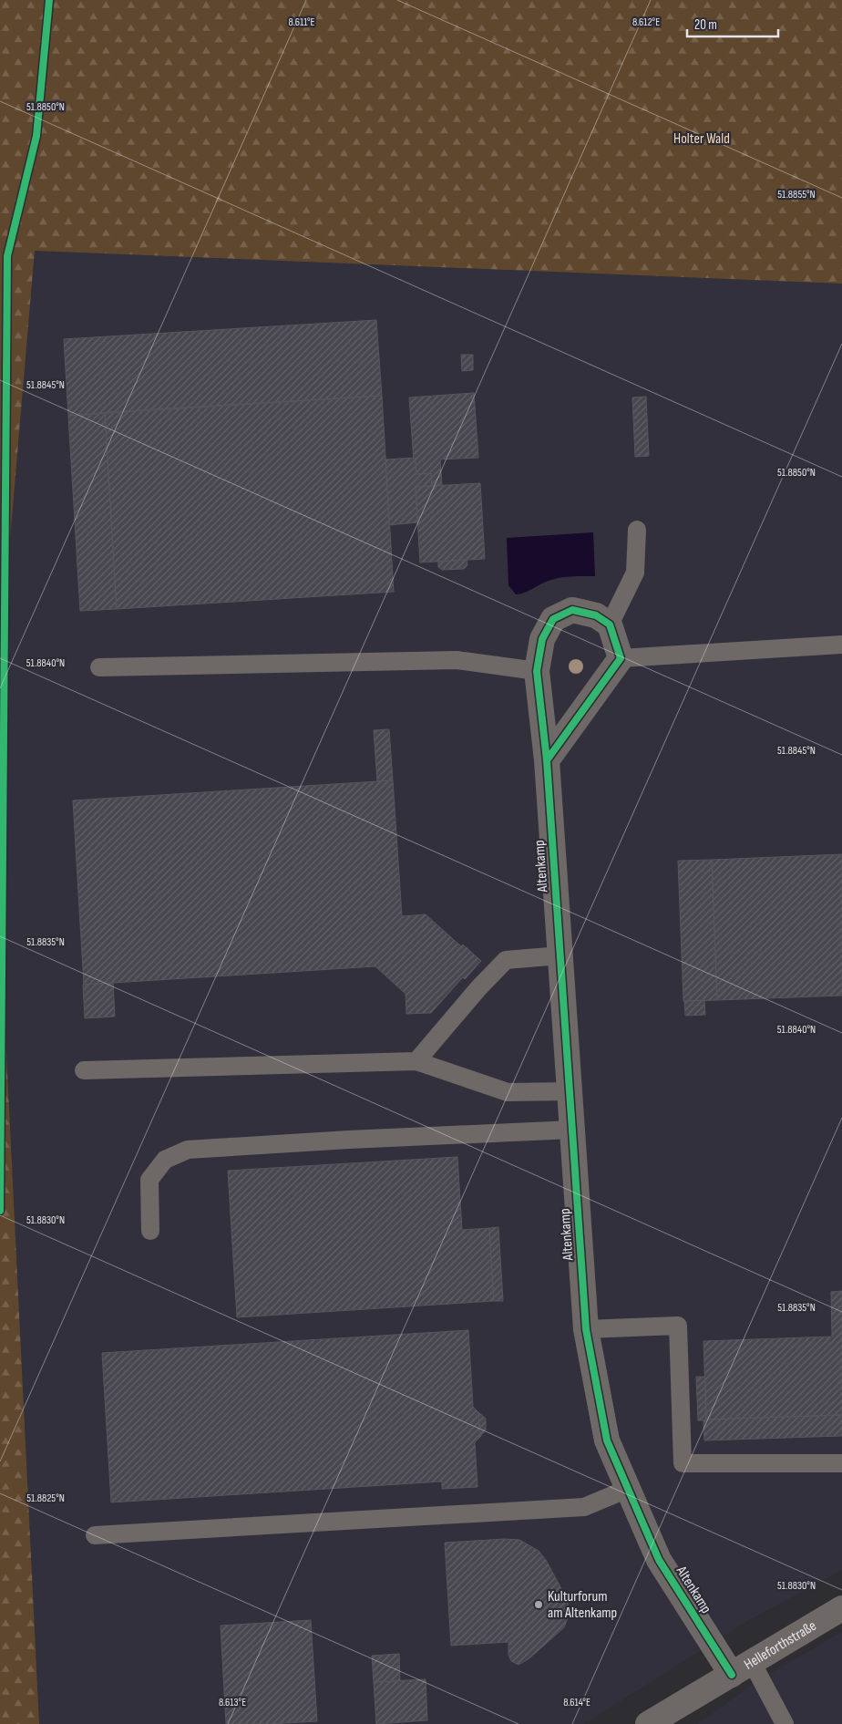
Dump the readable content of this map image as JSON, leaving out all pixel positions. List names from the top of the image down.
{
  "streets": {
    "street": ["Altenkamp", "Helleforthstraße"]
  },
  "crossings": [
    ["Altenkamp", "Helleforthstraße"]
  ],
  "parks": ["Holter Wald"],
  "places": ["Kulturforum am Altenkamp"],
  "scale_bar": "20 m",
  "coordinates": [
    "8.612°E",
    "8.611°E",
    "51.8850°N",
    "51.8855°N",
    "51.8845°N",
    "51.8840°N",
    "51.8835°N",
    "51.8830°N",
    "51.8825°N",
    "8.613°E",
    "8.614°E"
  ]
}
